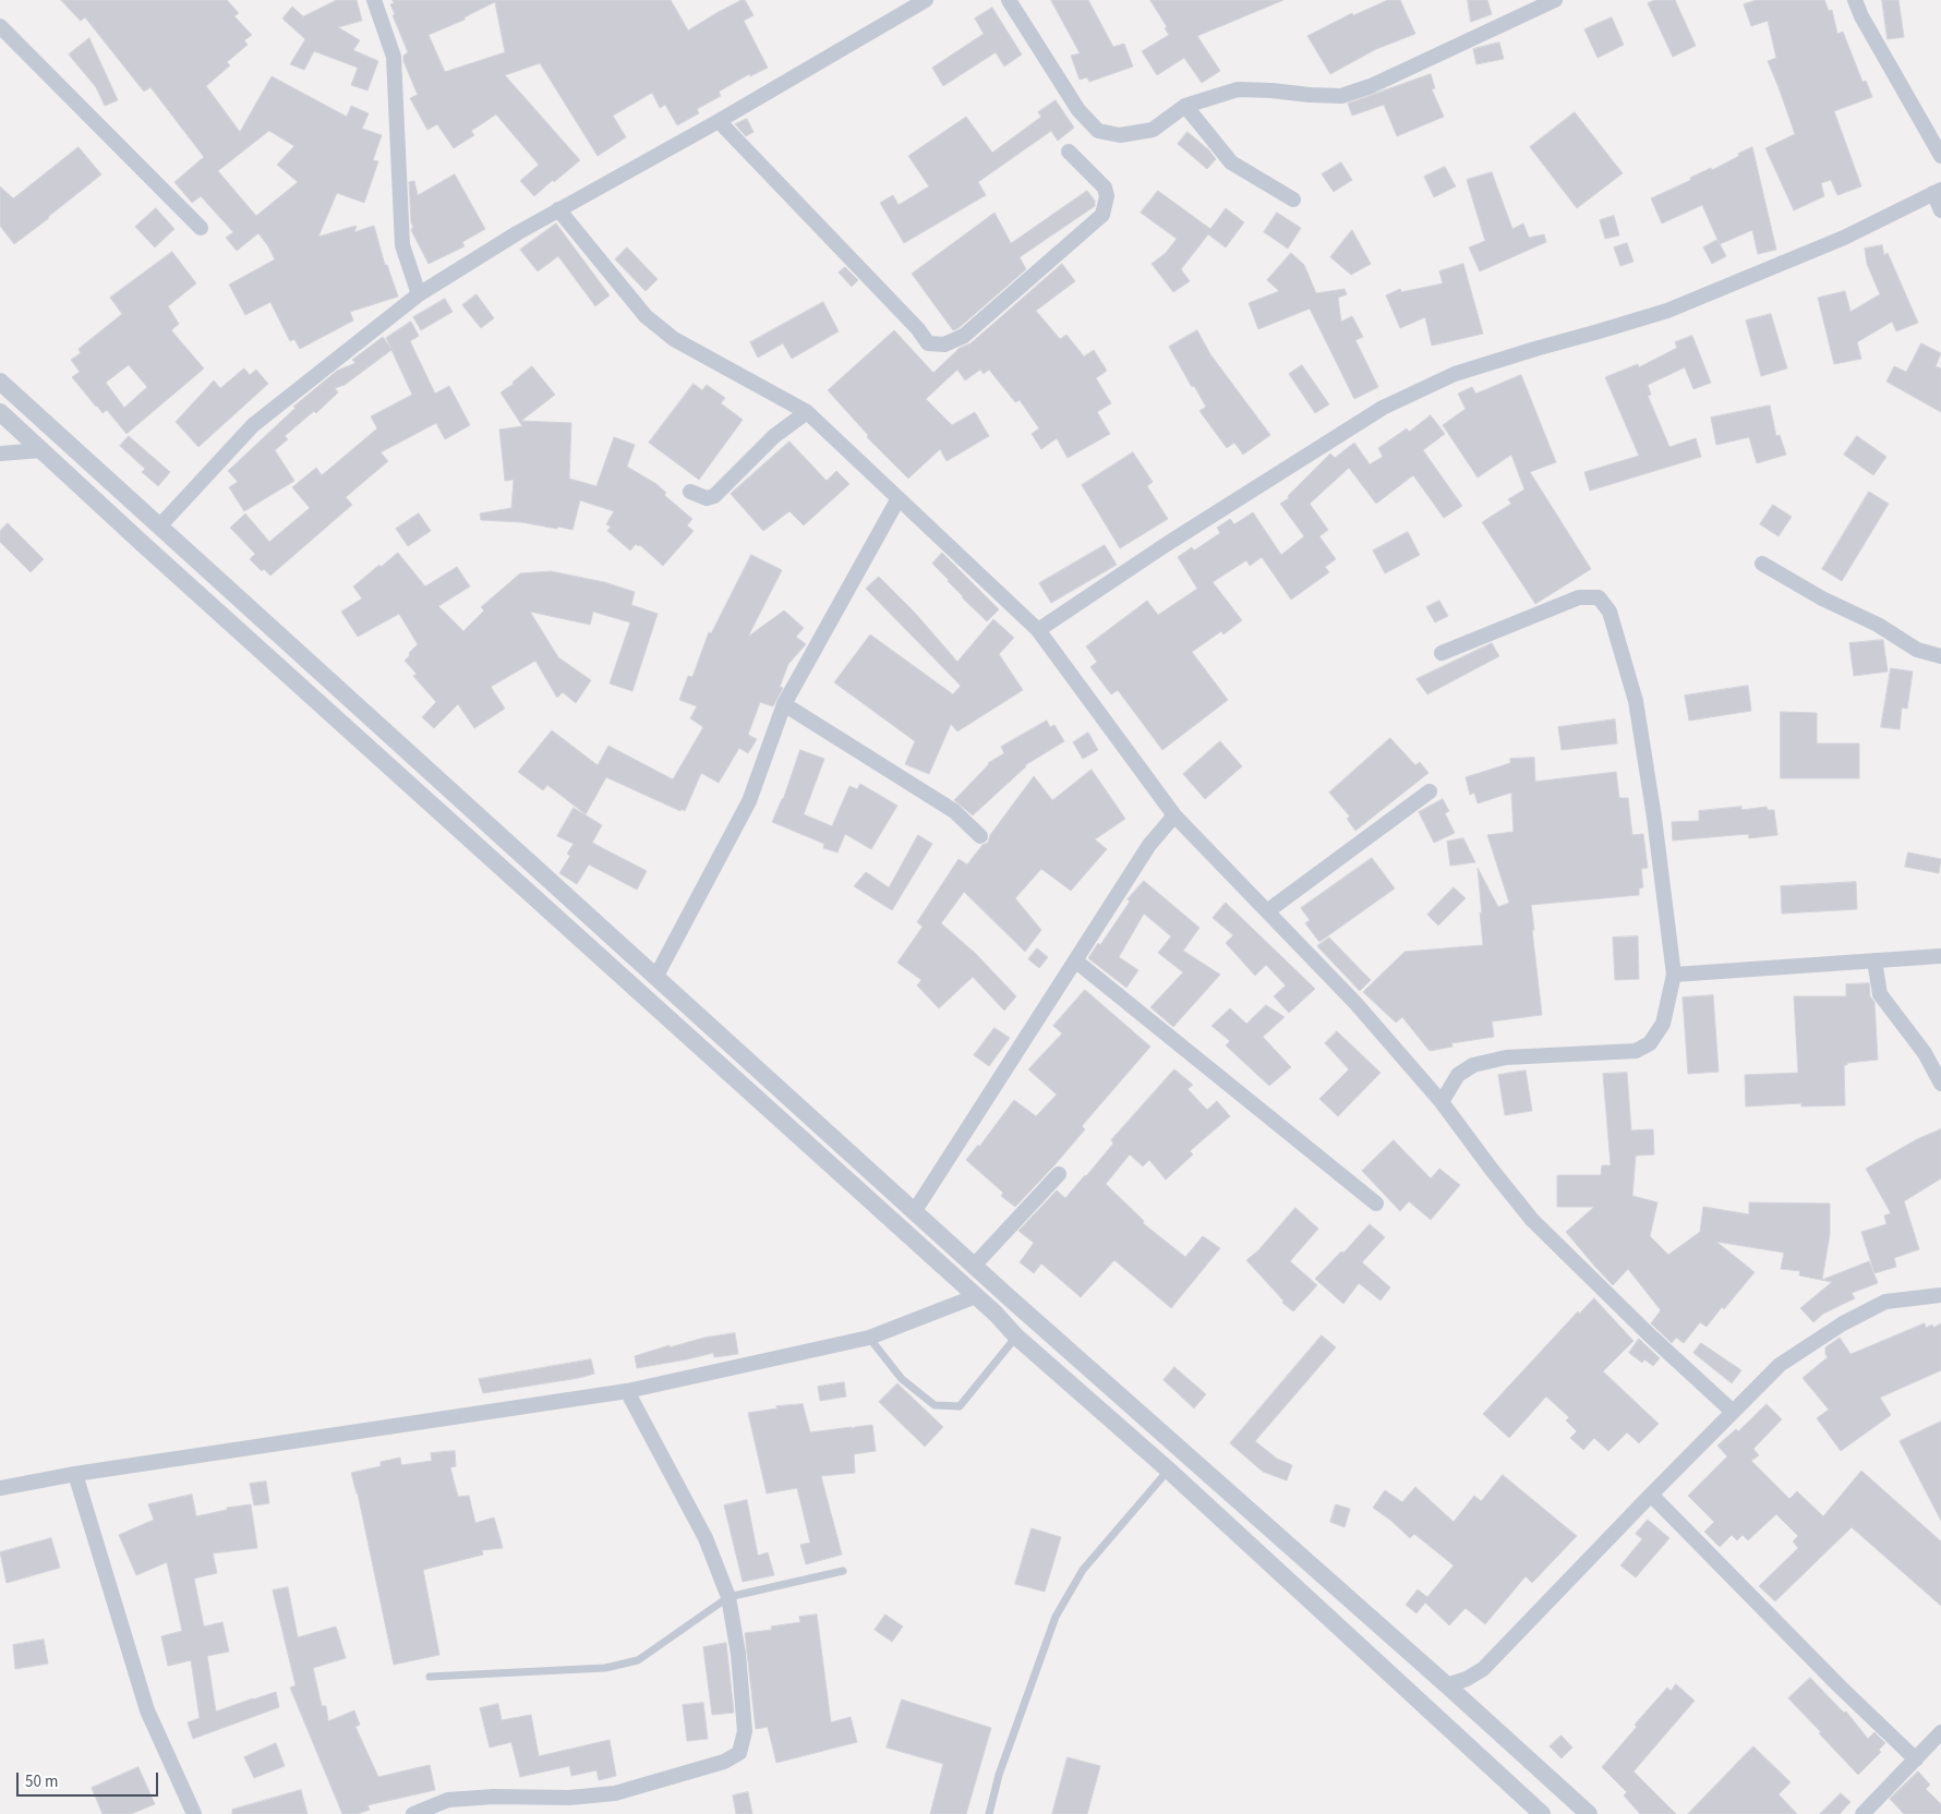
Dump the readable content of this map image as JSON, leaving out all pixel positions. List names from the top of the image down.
{
  "scale_bar": "50 m"
}
